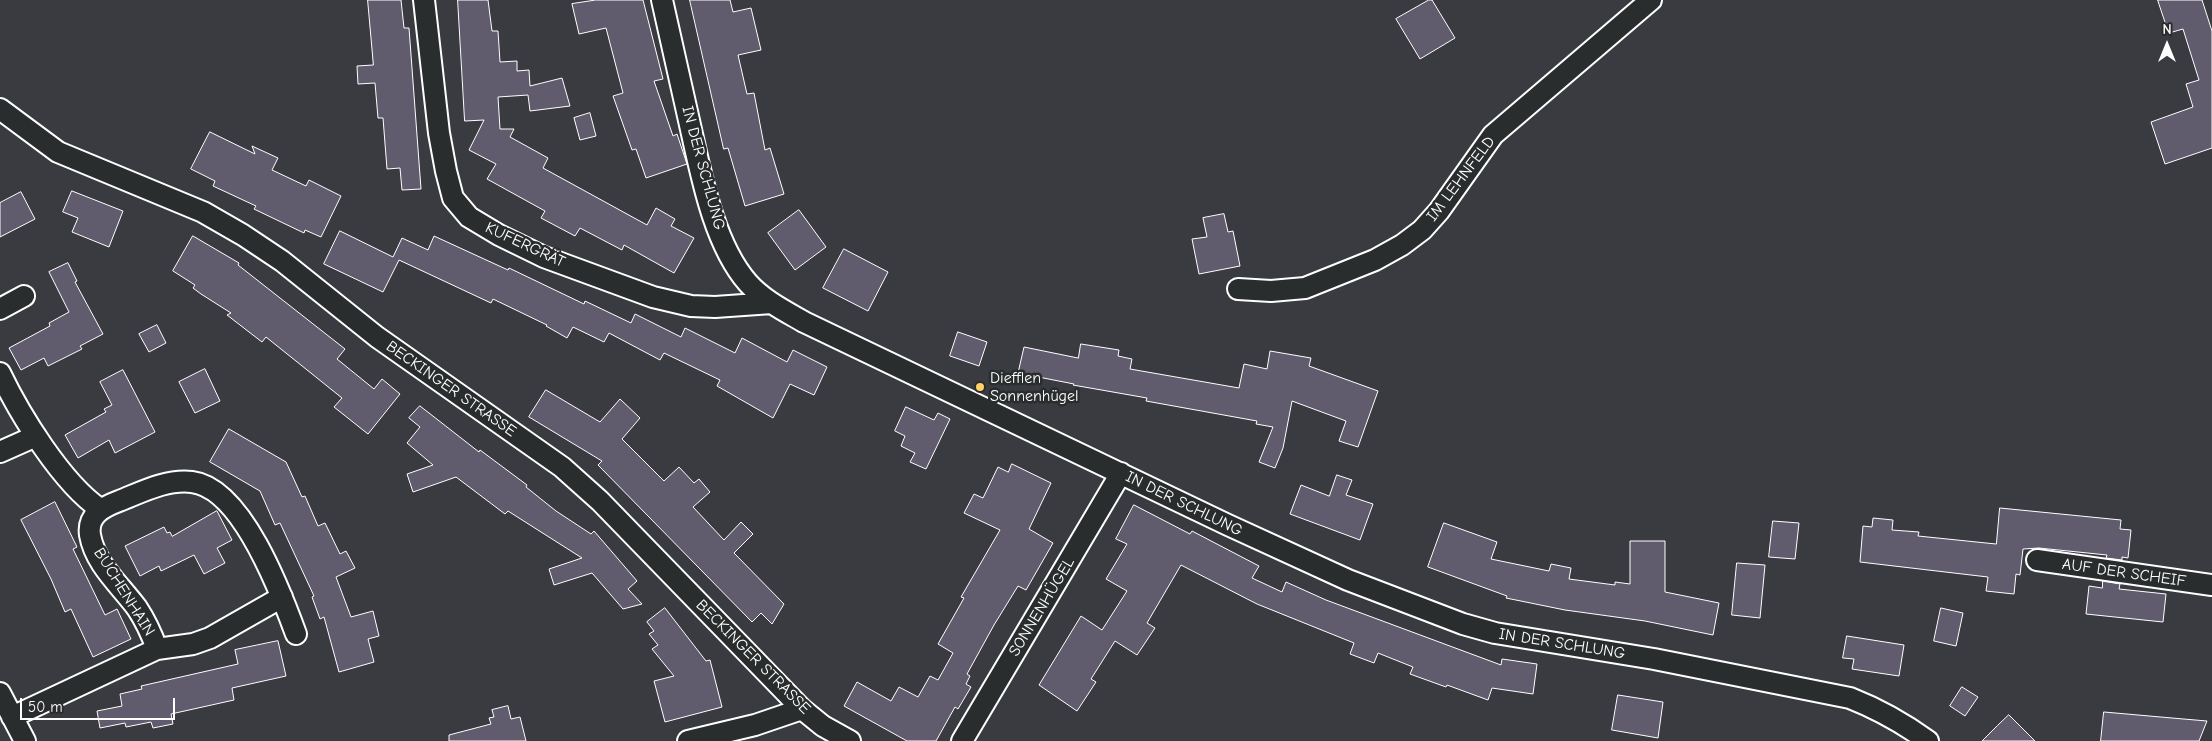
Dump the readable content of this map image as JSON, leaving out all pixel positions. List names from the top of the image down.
{
  "streets": {
    "street": [
      "IN DER SCHLUNG",
      "IM LEHNFELD",
      "KUFERGRÄT",
      "BECKINGER STRASSE",
      "AUF DER SCHEIF",
      "BUCHENHAIN",
      "SONNENHÜGEL"
    ]
  },
  "crossings": [
    ["IN DER SCHLUNG", "KUFERGRÄT"],
    ["IN DER SCHLUNG", "SONNENHÜGEL"]
  ],
  "places": ["Diefflen Sonnenhügel"],
  "scale_bar": "50 m",
  "north": "top"
}
